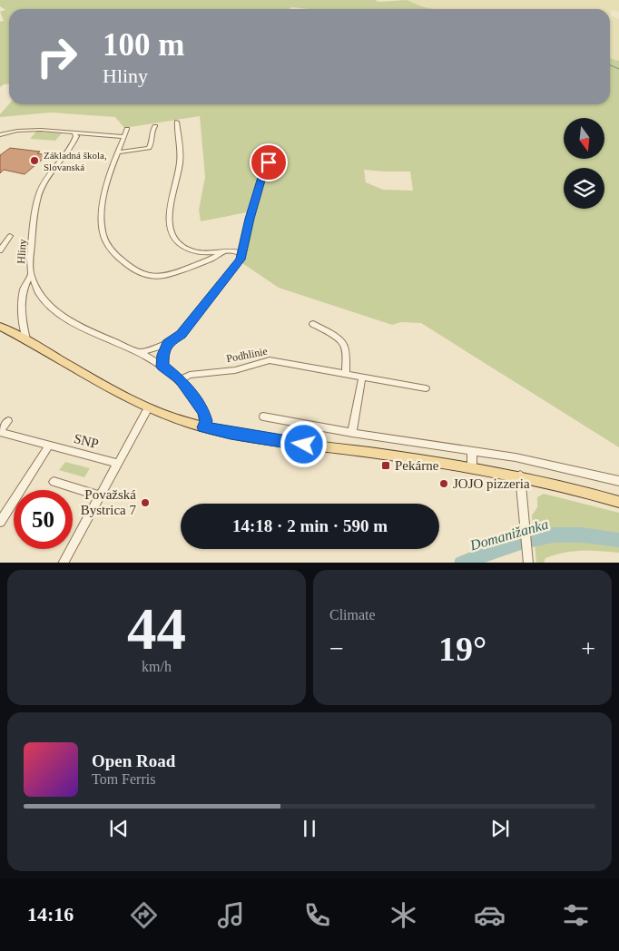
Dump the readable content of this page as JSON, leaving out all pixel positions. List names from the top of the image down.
{
  "streets": {
    "street": ["Hliny", "Podhlinie", "SNP"]
  },
  "crossings": [
    ["Hliny", "Podhlinie"]
  ],
  "water": ["Domanižanka"],
  "places": {
    "other": ["Základná škola, Slovanská", "JOJO pizzeria", "Považská Bystrica 7"],
    "transit": ["Pekárne"]
  },
  "north": "bottom",
  "page": {
    "turn": ["100 m", "Hliny"],
    "limit": "50",
    "trip": "14:18 · 2 min · 590 m",
    "tile": [
      ["44", "km/h"],
      "Climate"
    ],
    "heat": ["−", "19°", "+"],
    "song": ["Open Road", "Tom Ferris"],
    "tabs": "14:16"
  }
}
